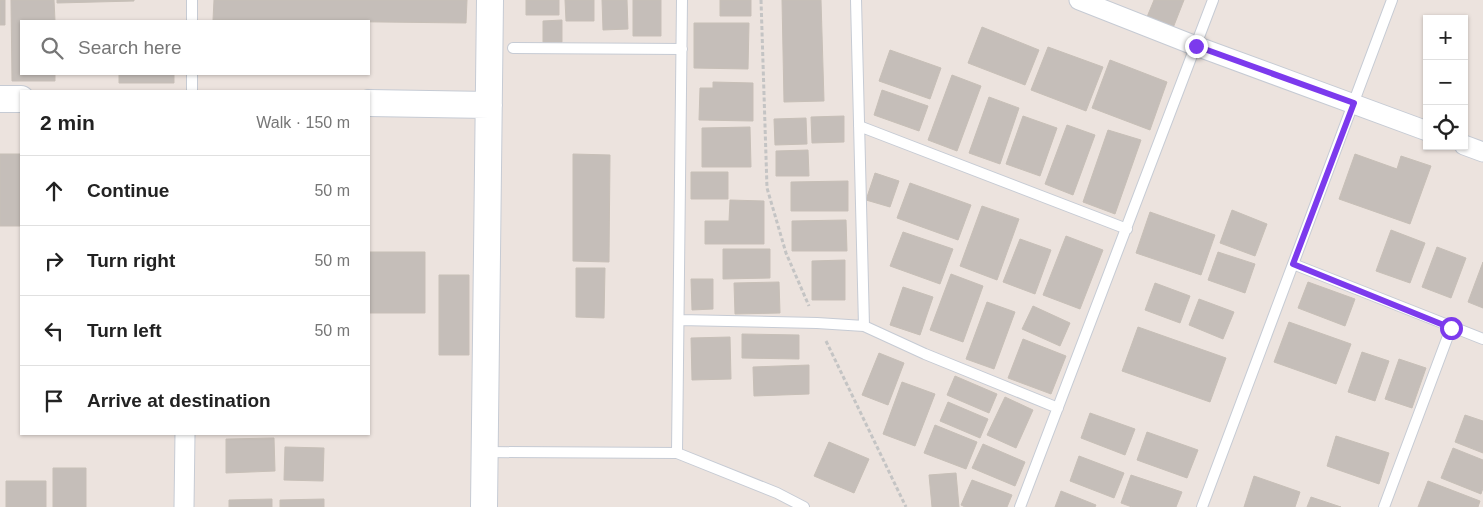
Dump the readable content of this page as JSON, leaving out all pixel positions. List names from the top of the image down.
{
  "page": {
    "map_buttons": ["+", "−"],
    "search": "Search here",
    "heading": ["2 min", "Walk · 150 m"],
    "list": [
      ["Continue", "50 m"],
      ["Turn right", "50 m"],
      ["Turn left", "50 m"],
      "Arrive at destination"
    ]
  }
}
